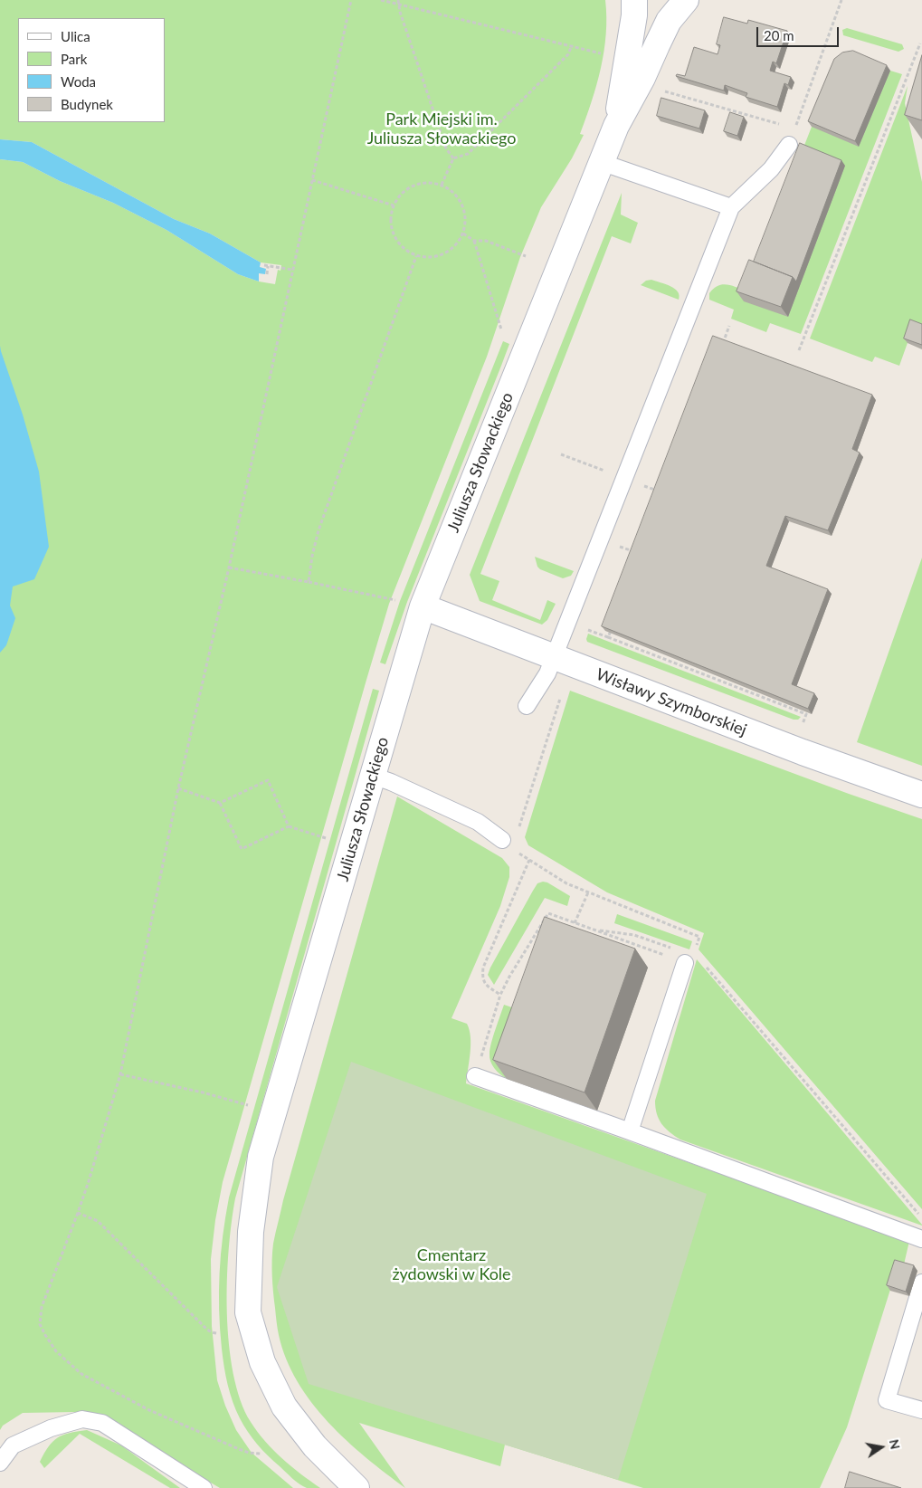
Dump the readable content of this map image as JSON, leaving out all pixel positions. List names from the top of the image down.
{
  "streets": {
    "street": ["Juliusza Słowackiego", "Wisławy Szymborskiej"]
  },
  "crossings": [
    ["Juliusza Słowackiego", "Wisławy Szymborskiej"]
  ],
  "parks": ["Park Miejski im. Juliusza Słowackiego", "Cmentarz żydowski w Kole"],
  "legend": [
    "Ulica",
    "Park",
    "Woda",
    "Budynek"
  ],
  "scale_bar": "20 m",
  "north": "right"
}
